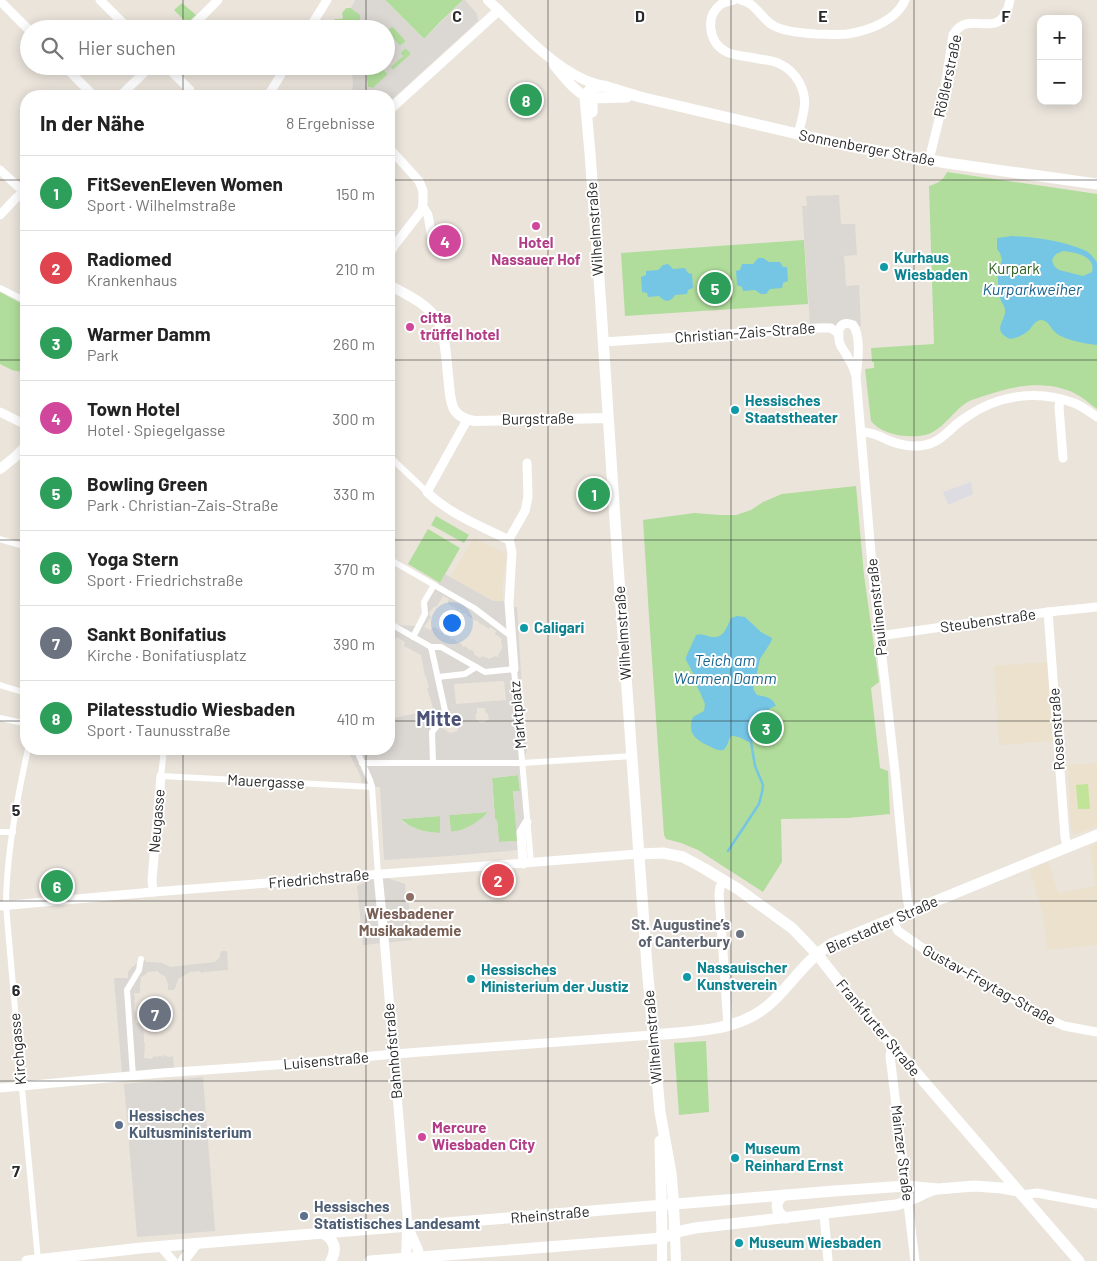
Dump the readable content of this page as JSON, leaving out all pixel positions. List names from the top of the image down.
{
  "streets": {
    "main road": [
      "Sonnenberger Straße",
      "Wilhelmstraße",
      "Bierstadter Straße",
      "Frankfurter Straße",
      "Rheinstraße"
    ],
    "street": [
      "Rößlerstraße",
      "Christian-Zais-Straße",
      "Burgstraße",
      "Paulinenstraße",
      "Steubenstraße",
      "Marktplatz",
      "Rosenstraße",
      "Mauergasse",
      "Neugasse",
      "Friedrichstraße",
      "Gustav-Freytag-Straße",
      "Kirchgasse",
      "Bahnhofstraße",
      "Luisenstraße",
      "Mainzer Straße"
    ]
  },
  "crossings": [
    ["Rößlerstraße", "Sonnenberger Straße"],
    ["Sonnenberger Straße", "Wilhelmstraße"],
    ["Wilhelmstraße", "Christian-Zais-Straße"],
    ["Wilhelmstraße", "Burgstraße"],
    ["Wilhelmstraße", "Friedrichstraße"],
    ["Wilhelmstraße", "Bierstadter Straße"],
    ["Wilhelmstraße", "Frankfurter Straße"],
    ["Wilhelmstraße", "Luisenstraße"],
    ["Wilhelmstraße", "Rheinstraße"],
    ["Christian-Zais-Straße", "Paulinenstraße"],
    ["Paulinenstraße", "Steubenstraße"],
    ["Paulinenstraße", "Bierstadter Straße"],
    ["Steubenstraße", "Rosenstraße"],
    ["Rosenstraße", "Bierstadter Straße"],
    ["Mauergasse", "Neugasse"],
    ["Neugasse", "Friedrichstraße"],
    ["Friedrichstraße", "Frankfurter Straße"],
    ["Friedrichstraße", "Kirchgasse"],
    ["Friedrichstraße", "Bahnhofstraße"],
    ["Bierstadter Straße", "Gustav-Freytag-Straße"],
    ["Bierstadter Straße", "Frankfurter Straße"],
    ["Bierstadter Straße", "Luisenstraße"],
    ["Frankfurter Straße", "Mainzer Straße"],
    ["Kirchgasse", "Luisenstraße"],
    ["Kirchgasse", "Rheinstraße"],
    ["Bahnhofstraße", "Luisenstraße"],
    ["Bahnhofstraße", "Rheinstraße"],
    ["Mainzer Straße", "Rheinstraße"]
  ],
  "districts": ["Mitte"],
  "water": ["Kurparkweiher", "Teich am Warmen Damm"],
  "parks": ["Kurpark"],
  "places": [
    "Hotel Nassauer Hof",
    "Kurhaus Wiesbaden",
    "citta trüffel hotel",
    "Hessisches Staatstheater",
    "Caligari",
    "Wiesbadener Musikakademie",
    "St. Augustine’s of Canterbury",
    "Nassauischer Kunstverein",
    "Hessisches Ministerium der Justiz",
    "Hessisches Kultusministerium",
    "Mercure Wiesbaden City",
    "Museum Reinhard Ernst",
    "Hessisches Statistisches Landesamt",
    "Museum Wiesbaden"
  ],
  "page": {
    "map_buttons": ["+", "−"],
    "search": "Hier suchen",
    "pins": [
      "8",
      "4",
      "5",
      "1",
      "3",
      "2",
      "6",
      "7"
    ],
    "heading": ["In der Nähe", "8 Ergebnisse"],
    "list": [
      {
        "mark": "1",
        "name": "FitSevenEleven Women",
        "note": "Sport · Wilhelmstraße",
        "value": "150 m"
      },
      {
        "mark": "2",
        "name": "Radiomed",
        "note": "Krankenhaus",
        "value": "210 m"
      },
      {
        "mark": "3",
        "name": "Warmer Damm",
        "note": "Park",
        "value": "260 m"
      },
      {
        "mark": "4",
        "name": "Town Hotel",
        "note": "Hotel · Spiegelgasse",
        "value": "300 m"
      },
      {
        "mark": "5",
        "name": "Bowling Green",
        "note": "Park · Christian-Zais-Straße",
        "value": "330 m"
      },
      {
        "mark": "6",
        "name": "Yoga Stern",
        "note": "Sport · Friedrichstraße",
        "value": "370 m"
      },
      {
        "mark": "7",
        "name": "Sankt Bonifatius",
        "note": "Kirche · Bonifatiusplatz",
        "value": "390 m"
      },
      {
        "mark": "8",
        "name": "Pilatesstudio Wiesbaden",
        "note": "Sport · Taunusstraße",
        "value": "410 m"
      }
    ]
  },
  "grid": {
    "columns": [
      "C",
      "D",
      "E",
      "F"
    ],
    "rows": ["5", "6", "7"]
  }
}
